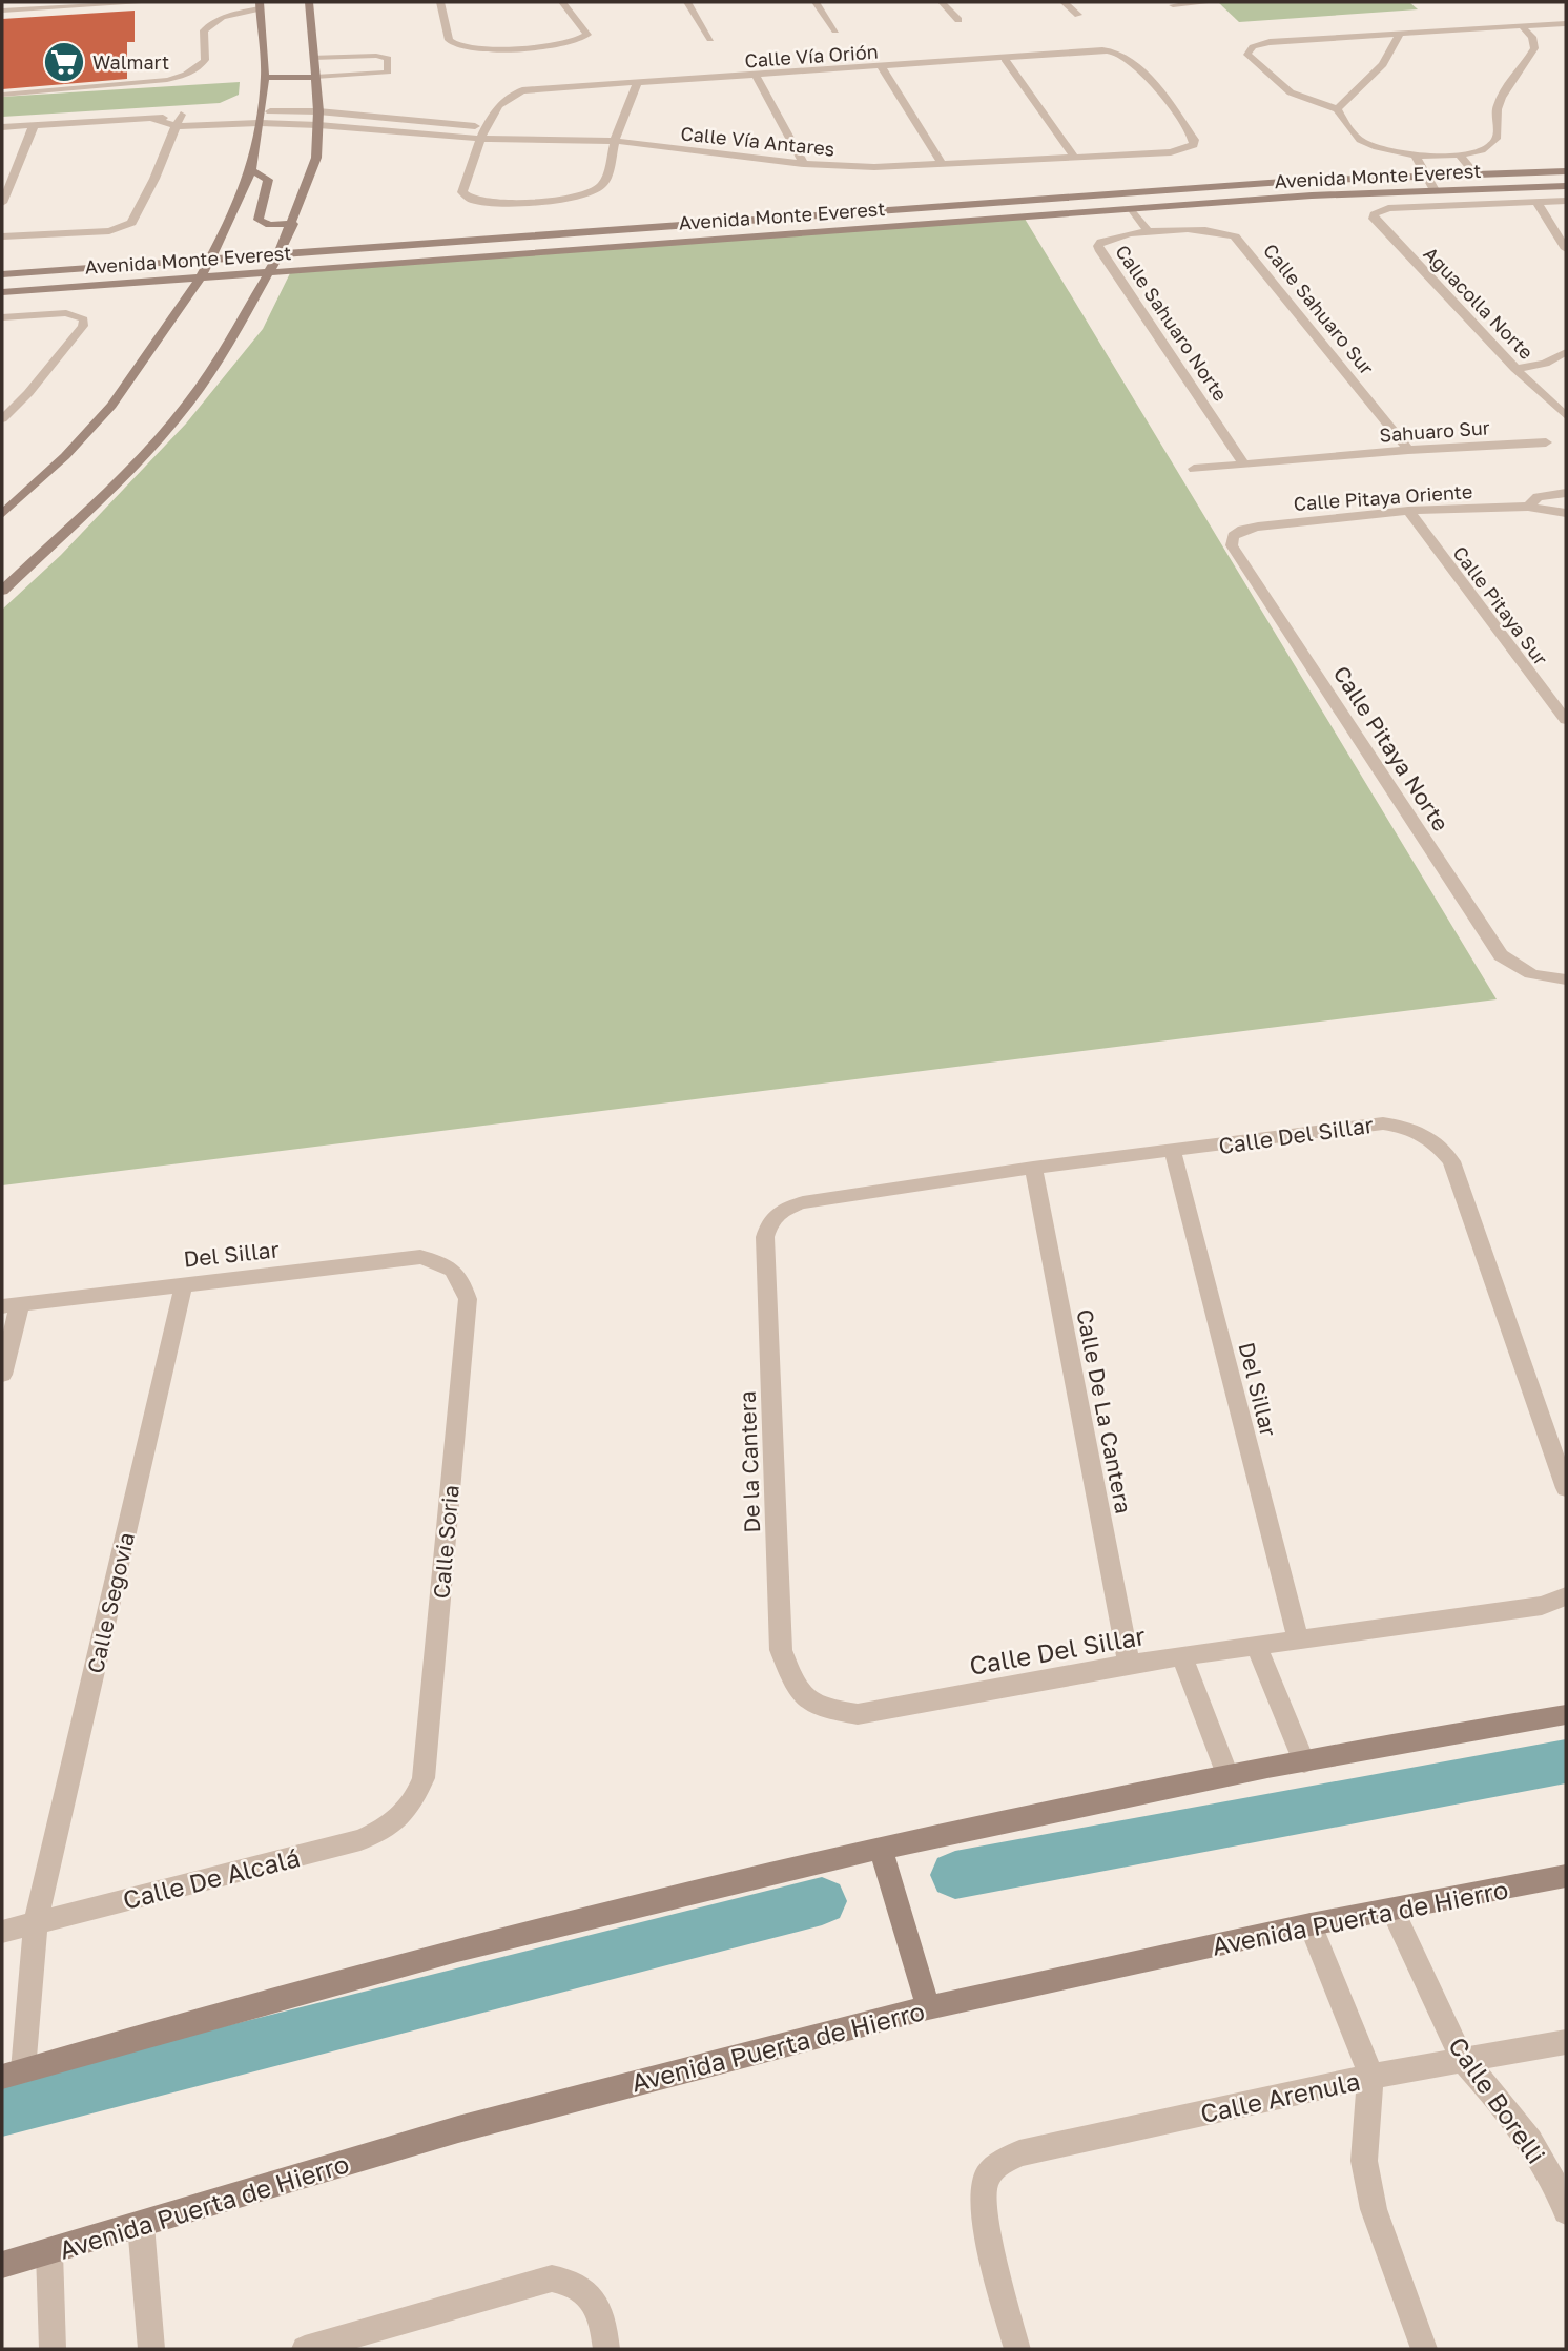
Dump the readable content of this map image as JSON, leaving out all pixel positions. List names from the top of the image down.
{
  "streets": {
    "street": [
      "Calle Vía Orión",
      "Calle Vía Antares",
      "Avenida Monte Everest",
      "Aguacolla Norte",
      "Calle Sahuaro Sur",
      "Calle Sahuaro Norte",
      "Sahuaro Sur",
      "Calle Pitaya Oriente",
      "Calle Pitaya Sur",
      "Calle Pitaya Norte",
      "Calle Del Sillar",
      "Del Sillar",
      "Calle De La Cantera",
      "De la Cantera",
      "Calle Soria",
      "Calle Segovia",
      "Calle De Alcalá",
      "Avenida Puerta de Hierro",
      "Calle Arenula",
      "Calle Borelli"
    ]
  },
  "crossings": [
    ["Calle Vía Orión", "Calle Vía Antares"],
    ["Avenida Monte Everest", "Calle Sahuaro Norte"],
    ["Calle Sahuaro Sur", "Calle Sahuaro Norte"],
    ["Calle Sahuaro Sur", "Sahuaro Sur"],
    ["Calle Sahuaro Norte", "Sahuaro Sur"],
    ["Calle Pitaya Oriente", "Calle Pitaya Sur"],
    ["Calle Pitaya Oriente", "Calle Pitaya Norte"],
    ["Calle Del Sillar", "Del Sillar"],
    ["Calle Del Sillar", "Calle De La Cantera"],
    ["Calle Del Sillar", "De la Cantera"],
    ["Del Sillar", "Calle Soria"],
    ["Del Sillar", "Calle Segovia"],
    ["Calle Soria", "Calle De Alcalá"],
    ["Calle Segovia", "Calle De Alcalá"],
    ["Avenida Puerta de Hierro", "Calle Borelli"],
    ["Calle Arenula", "Calle Borelli"]
  ],
  "places": {
    "supermarket": ["Walmart"]
  }
}
